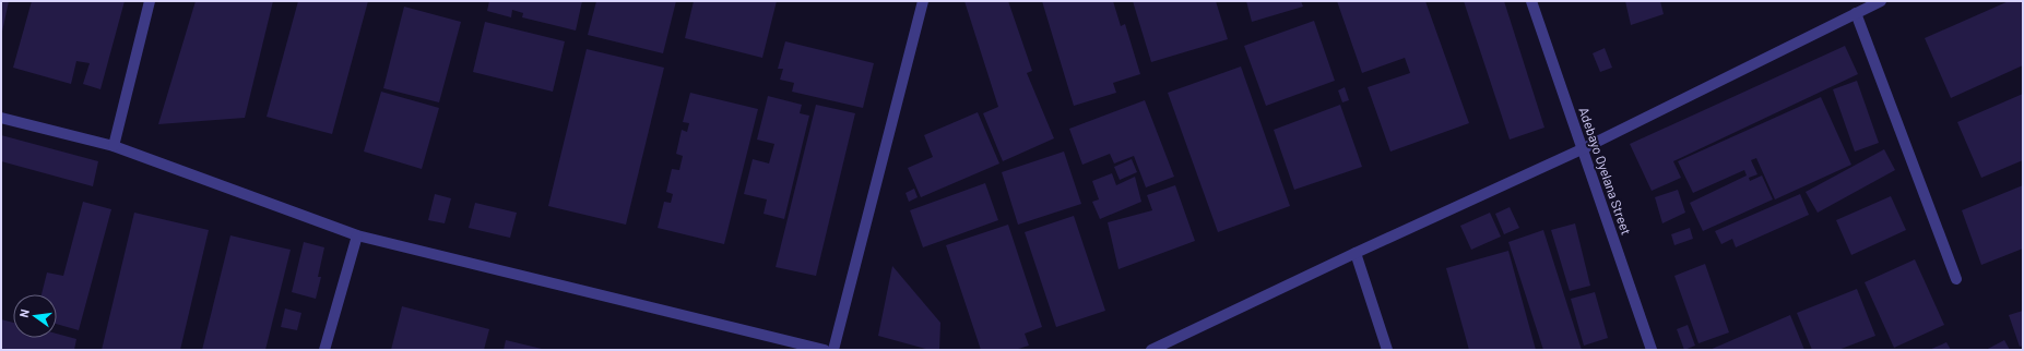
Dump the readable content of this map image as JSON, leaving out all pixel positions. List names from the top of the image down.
{
  "streets": {
    "street": ["Adebayo Oyelana Street"]
  },
  "north": "left"
}
